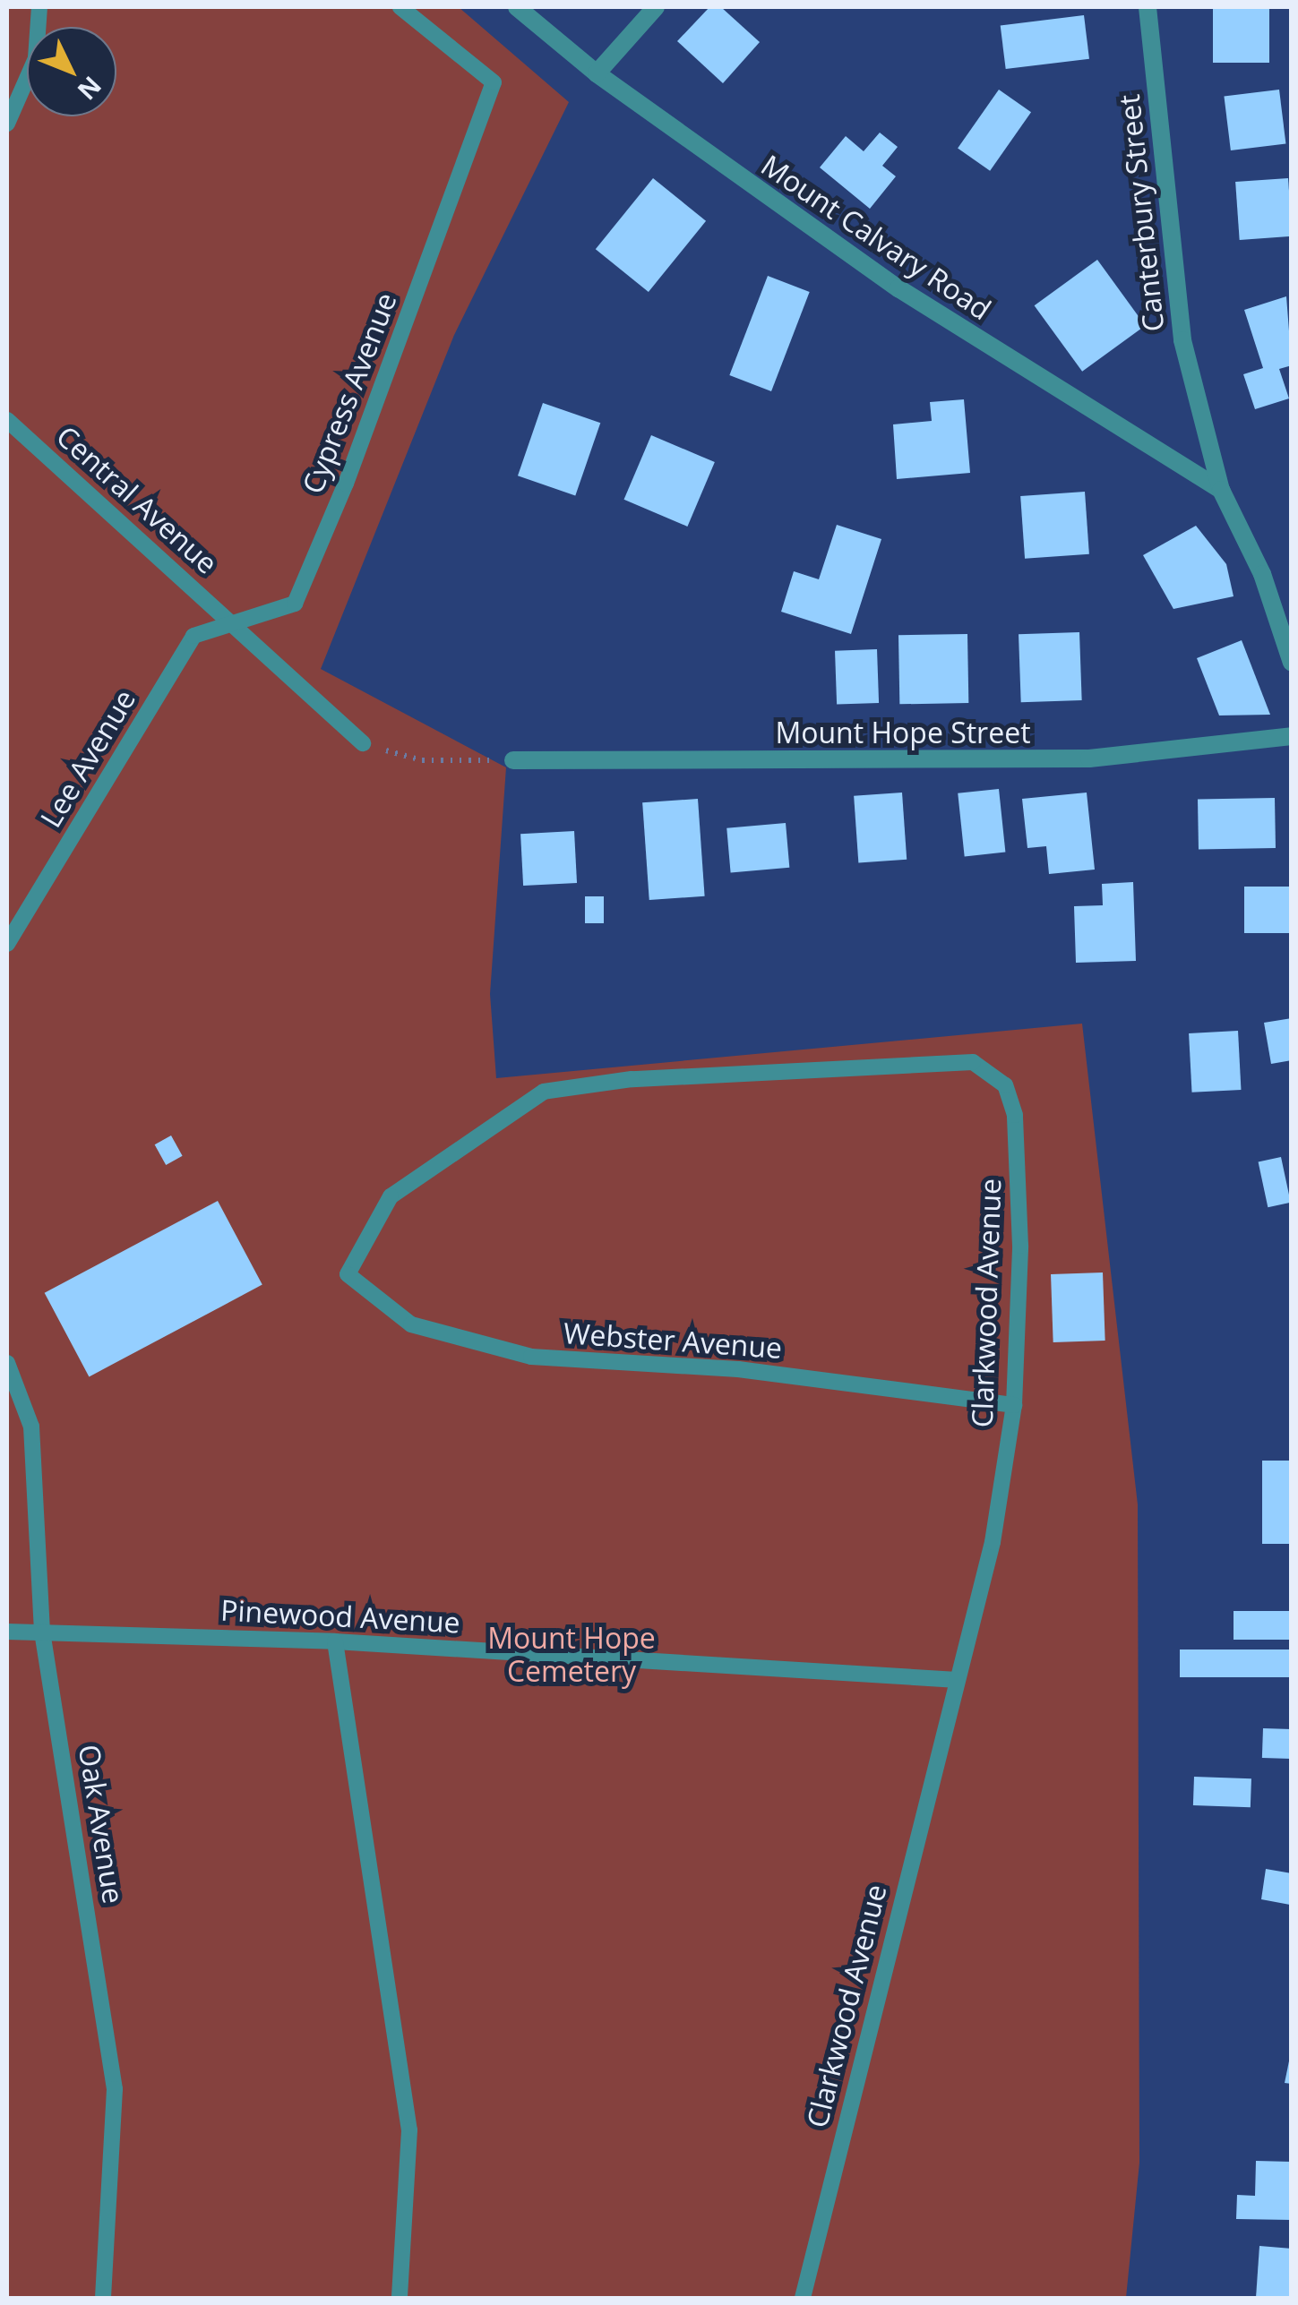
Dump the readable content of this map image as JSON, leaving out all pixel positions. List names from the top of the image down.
{
  "streets": {
    "street": ["Canterbury Street", "Mount Calvary Road", "Mount Hope Street"],
    "lane": [
      "Cypress Avenue",
      "Central Avenue",
      "Lee Avenue",
      "Clarkwood Avenue",
      "Webster Avenue",
      "Pinewood Avenue",
      "Oak Avenue"
    ]
  },
  "crossings": [
    ["Canterbury Street", "Mount Calvary Road"],
    ["Cypress Avenue", "Central Avenue"],
    ["Cypress Avenue", "Lee Avenue"],
    ["Central Avenue", "Lee Avenue"],
    ["Clarkwood Avenue", "Webster Avenue"],
    ["Clarkwood Avenue", "Pinewood Avenue"],
    ["Pinewood Avenue", "Oak Avenue"]
  ],
  "parks": ["Mount Hope Cemetery"],
  "north": "bottom right"
}
